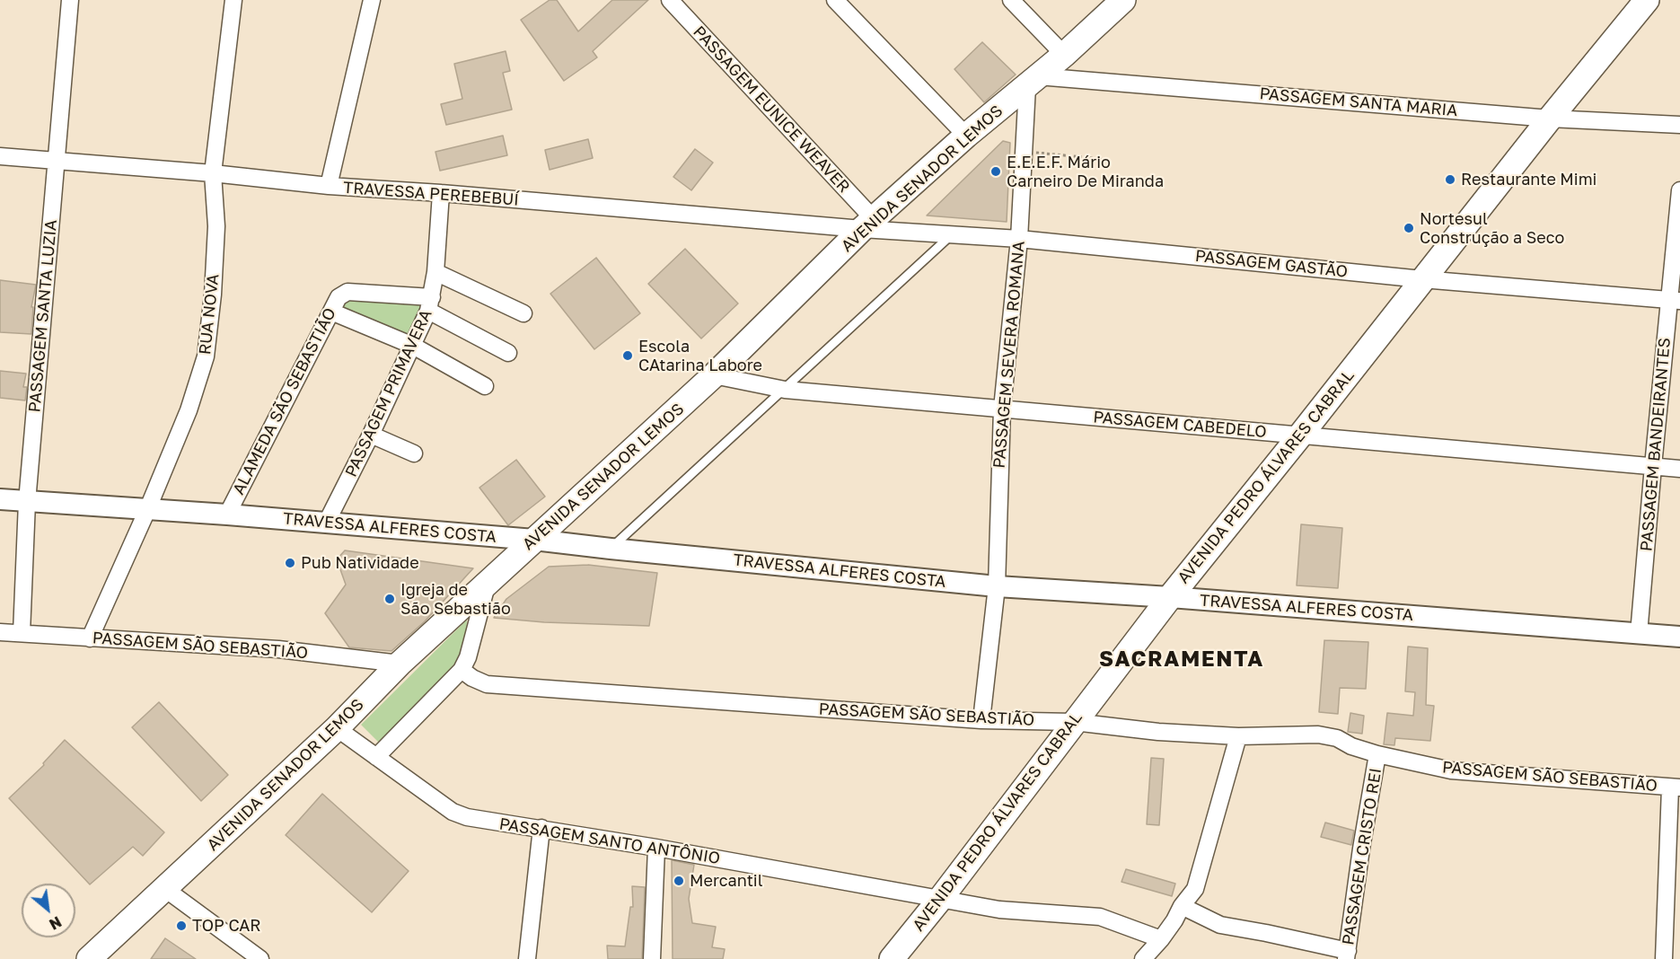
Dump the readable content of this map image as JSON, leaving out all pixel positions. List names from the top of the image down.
{
  "streets": {
    "main road": ["AVENIDA SENADOR LEMOS", "AVENIDA PEDRO ÁLVARES CABRAL"],
    "street": [
      "PASSAGEM SANTA MARIA",
      "PASSAGEM EUNICE WEAVER",
      "TRAVESSA PEREBEBUÍ",
      "PASSAGEM GASTÃO",
      "RUA NOVA",
      "PASSAGEM SANTA LUZIA",
      "PASSAGEM SEVERA ROMANA",
      "PASSAGEM PRIMAVERA",
      "ALAMEDA SÃO SEBASTIÃO",
      "PASSAGEM CABEDELO",
      "PASSAGEM BANDEIRANTES",
      "TRAVESSA ALFERES COSTA",
      "PASSAGEM SÃO SEBASTIÃO",
      "PASSAGEM SANTO ANTÔNIO",
      "PASSAGEM CRISTO REI"
    ]
  },
  "crossings": [
    ["PASSAGEM SANTA MARIA", "AVENIDA SENADOR LEMOS"],
    ["PASSAGEM SANTA MARIA", "PASSAGEM SEVERA ROMANA"],
    ["PASSAGEM SANTA MARIA", "AVENIDA PEDRO ÁLVARES CABRAL"],
    ["PASSAGEM EUNICE WEAVER", "AVENIDA SENADOR LEMOS"],
    ["PASSAGEM EUNICE WEAVER", "TRAVESSA PEREBEBUÍ"],
    ["PASSAGEM EUNICE WEAVER", "PASSAGEM GASTÃO"],
    ["AVENIDA SENADOR LEMOS", "TRAVESSA PEREBEBUÍ"],
    ["AVENIDA SENADOR LEMOS", "PASSAGEM GASTÃO"],
    ["AVENIDA SENADOR LEMOS", "PASSAGEM SEVERA ROMANA"],
    ["AVENIDA SENADOR LEMOS", "PASSAGEM CABEDELO"],
    ["AVENIDA SENADOR LEMOS", "TRAVESSA ALFERES COSTA"],
    ["AVENIDA SENADOR LEMOS", "PASSAGEM SÃO SEBASTIÃO"],
    ["AVENIDA SENADOR LEMOS", "PASSAGEM SANTO ANTÔNIO"],
    ["TRAVESSA PEREBEBUÍ", "PASSAGEM GASTÃO"],
    ["TRAVESSA PEREBEBUÍ", "RUA NOVA"],
    ["TRAVESSA PEREBEBUÍ", "PASSAGEM SANTA LUZIA"],
    ["TRAVESSA PEREBEBUÍ", "PASSAGEM PRIMAVERA"],
    ["PASSAGEM GASTÃO", "PASSAGEM SEVERA ROMANA"],
    ["PASSAGEM GASTÃO", "PASSAGEM BANDEIRANTES"],
    ["PASSAGEM GASTÃO", "AVENIDA PEDRO ÁLVARES CABRAL"],
    ["RUA NOVA", "TRAVESSA ALFERES COSTA"],
    ["RUA NOVA", "PASSAGEM SÃO SEBASTIÃO"],
    ["PASSAGEM SANTA LUZIA", "TRAVESSA ALFERES COSTA"],
    ["PASSAGEM SANTA LUZIA", "PASSAGEM SÃO SEBASTIÃO"],
    ["PASSAGEM SEVERA ROMANA", "PASSAGEM CABEDELO"],
    ["PASSAGEM SEVERA ROMANA", "TRAVESSA ALFERES COSTA"],
    ["PASSAGEM SEVERA ROMANA", "PASSAGEM SÃO SEBASTIÃO"],
    ["PASSAGEM PRIMAVERA", "ALAMEDA SÃO SEBASTIÃO"],
    ["PASSAGEM PRIMAVERA", "TRAVESSA ALFERES COSTA"],
    ["ALAMEDA SÃO SEBASTIÃO", "TRAVESSA ALFERES COSTA"],
    ["PASSAGEM CABEDELO", "PASSAGEM BANDEIRANTES"],
    ["PASSAGEM CABEDELO", "AVENIDA PEDRO ÁLVARES CABRAL"],
    ["PASSAGEM BANDEIRANTES", "TRAVESSA ALFERES COSTA"],
    ["AVENIDA PEDRO ÁLVARES CABRAL", "TRAVESSA ALFERES COSTA"],
    ["AVENIDA PEDRO ÁLVARES CABRAL", "PASSAGEM SÃO SEBASTIÃO"],
    ["AVENIDA PEDRO ÁLVARES CABRAL", "PASSAGEM SANTO ANTÔNIO"],
    ["PASSAGEM SÃO SEBASTIÃO", "PASSAGEM CRISTO REI"]
  ],
  "districts": ["SACRAMENTA"],
  "places": [
    "E.E.E.F. Mário Carneiro De Miranda",
    "Restaurante Mimi",
    "Nortesul Construção a Seco",
    "Escola CAtarina Labore",
    "Pub Natividade",
    "Igreja de São Sebastião",
    "Mercantil",
    "TOP CAR"
  ],
  "north": "bottom right"
}
